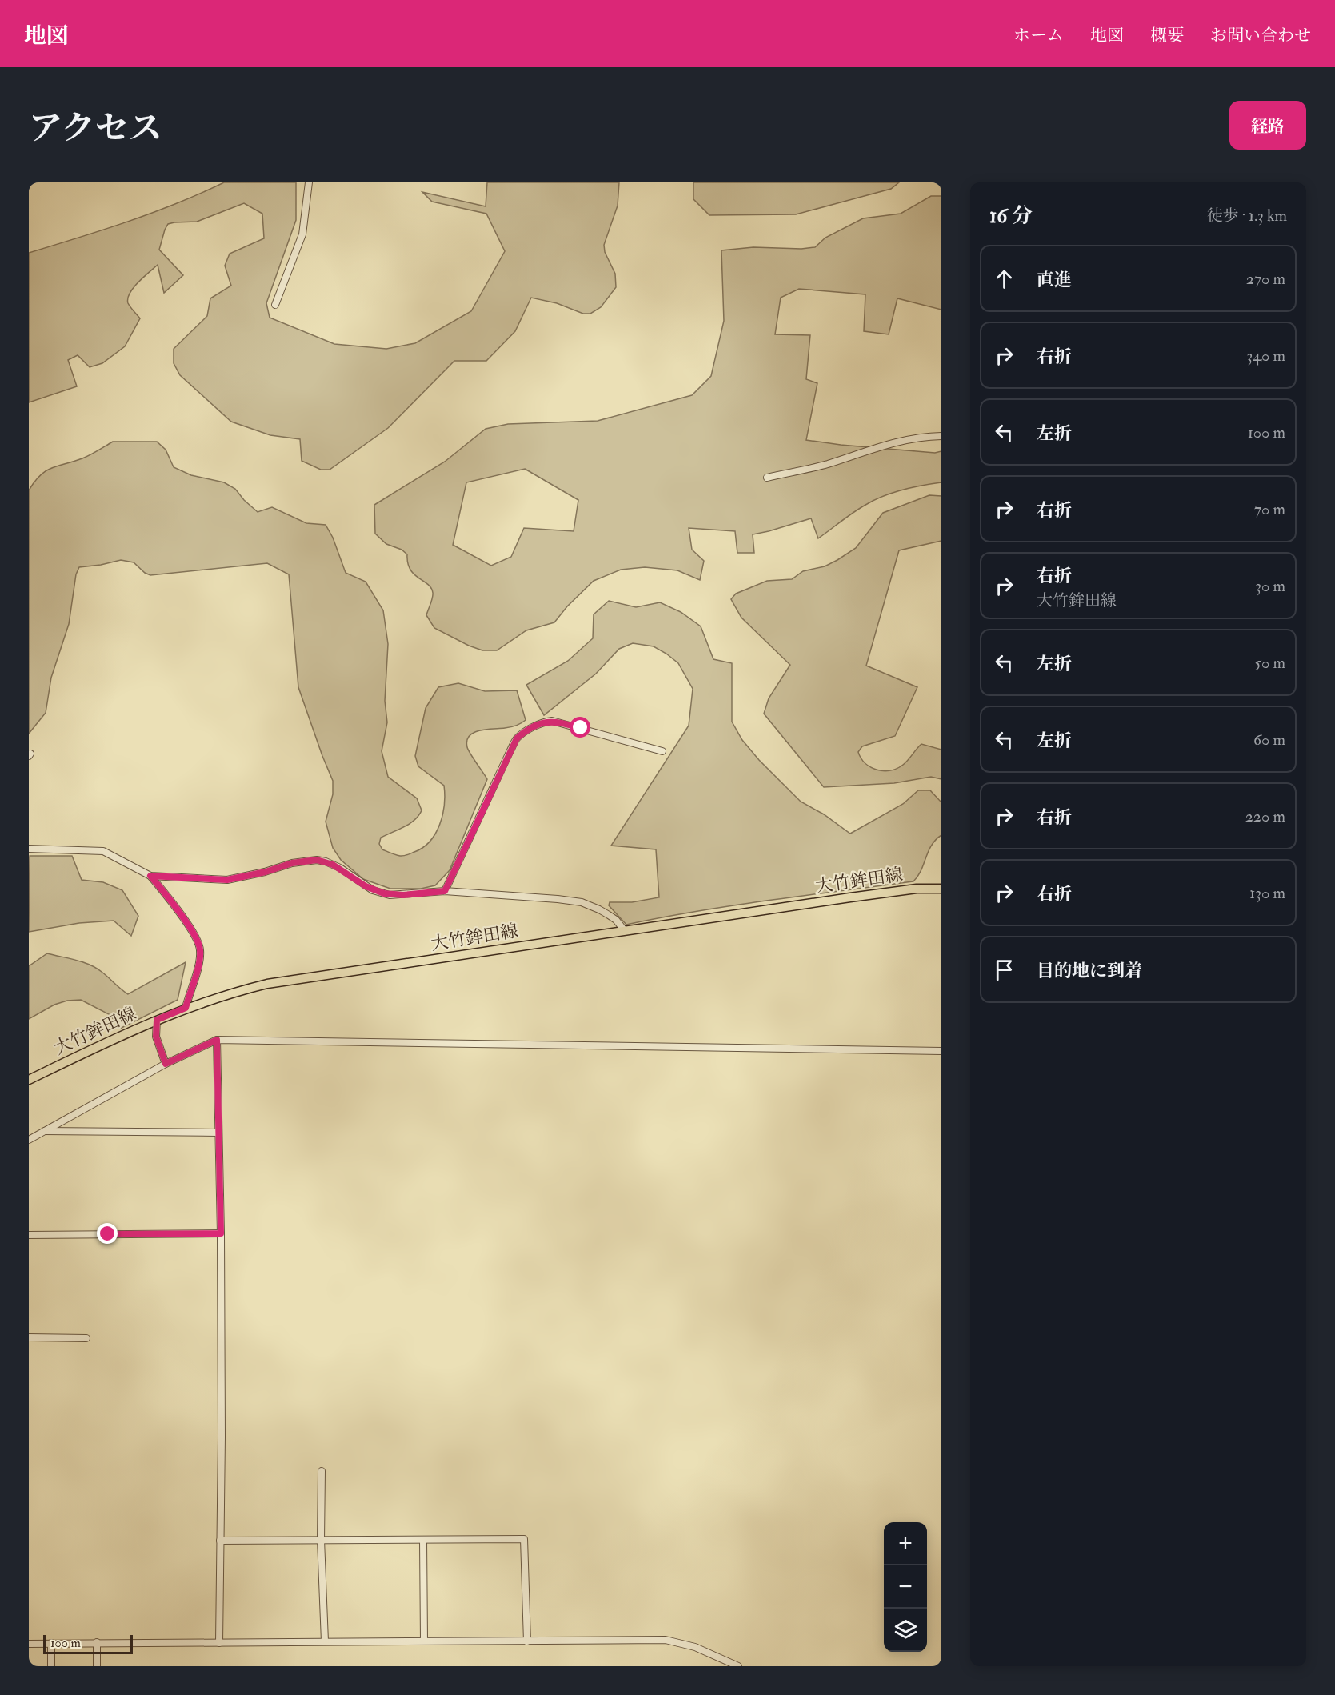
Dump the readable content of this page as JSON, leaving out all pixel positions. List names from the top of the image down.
{
  "streets": {
    "main road": ["大竹鉾田線"]
  },
  "scale_bar": "100 m",
  "page": {
    "header": "地図",
    "nav": [
      "ホーム",
      "地図",
      "概要",
      "お問い合わせ"
    ],
    "title": "アクセス",
    "buttons": "経路",
    "heading": ["16 分", "徒歩 · 1.3 km"],
    "list": [
      ["直進", "270 m"],
      ["右折", "340 m"],
      ["左折", "100 m"],
      ["右折", "70 m"],
      ["右折", "大竹鉾田線", "30 m"],
      ["左折", "50 m"],
      ["左折", "60 m"],
      ["右折", "220 m"],
      ["右折", "130 m"],
      "目的地に到着"
    ],
    "map_buttons": ["+", "−"],
    "scale": "100 m"
  }
}
